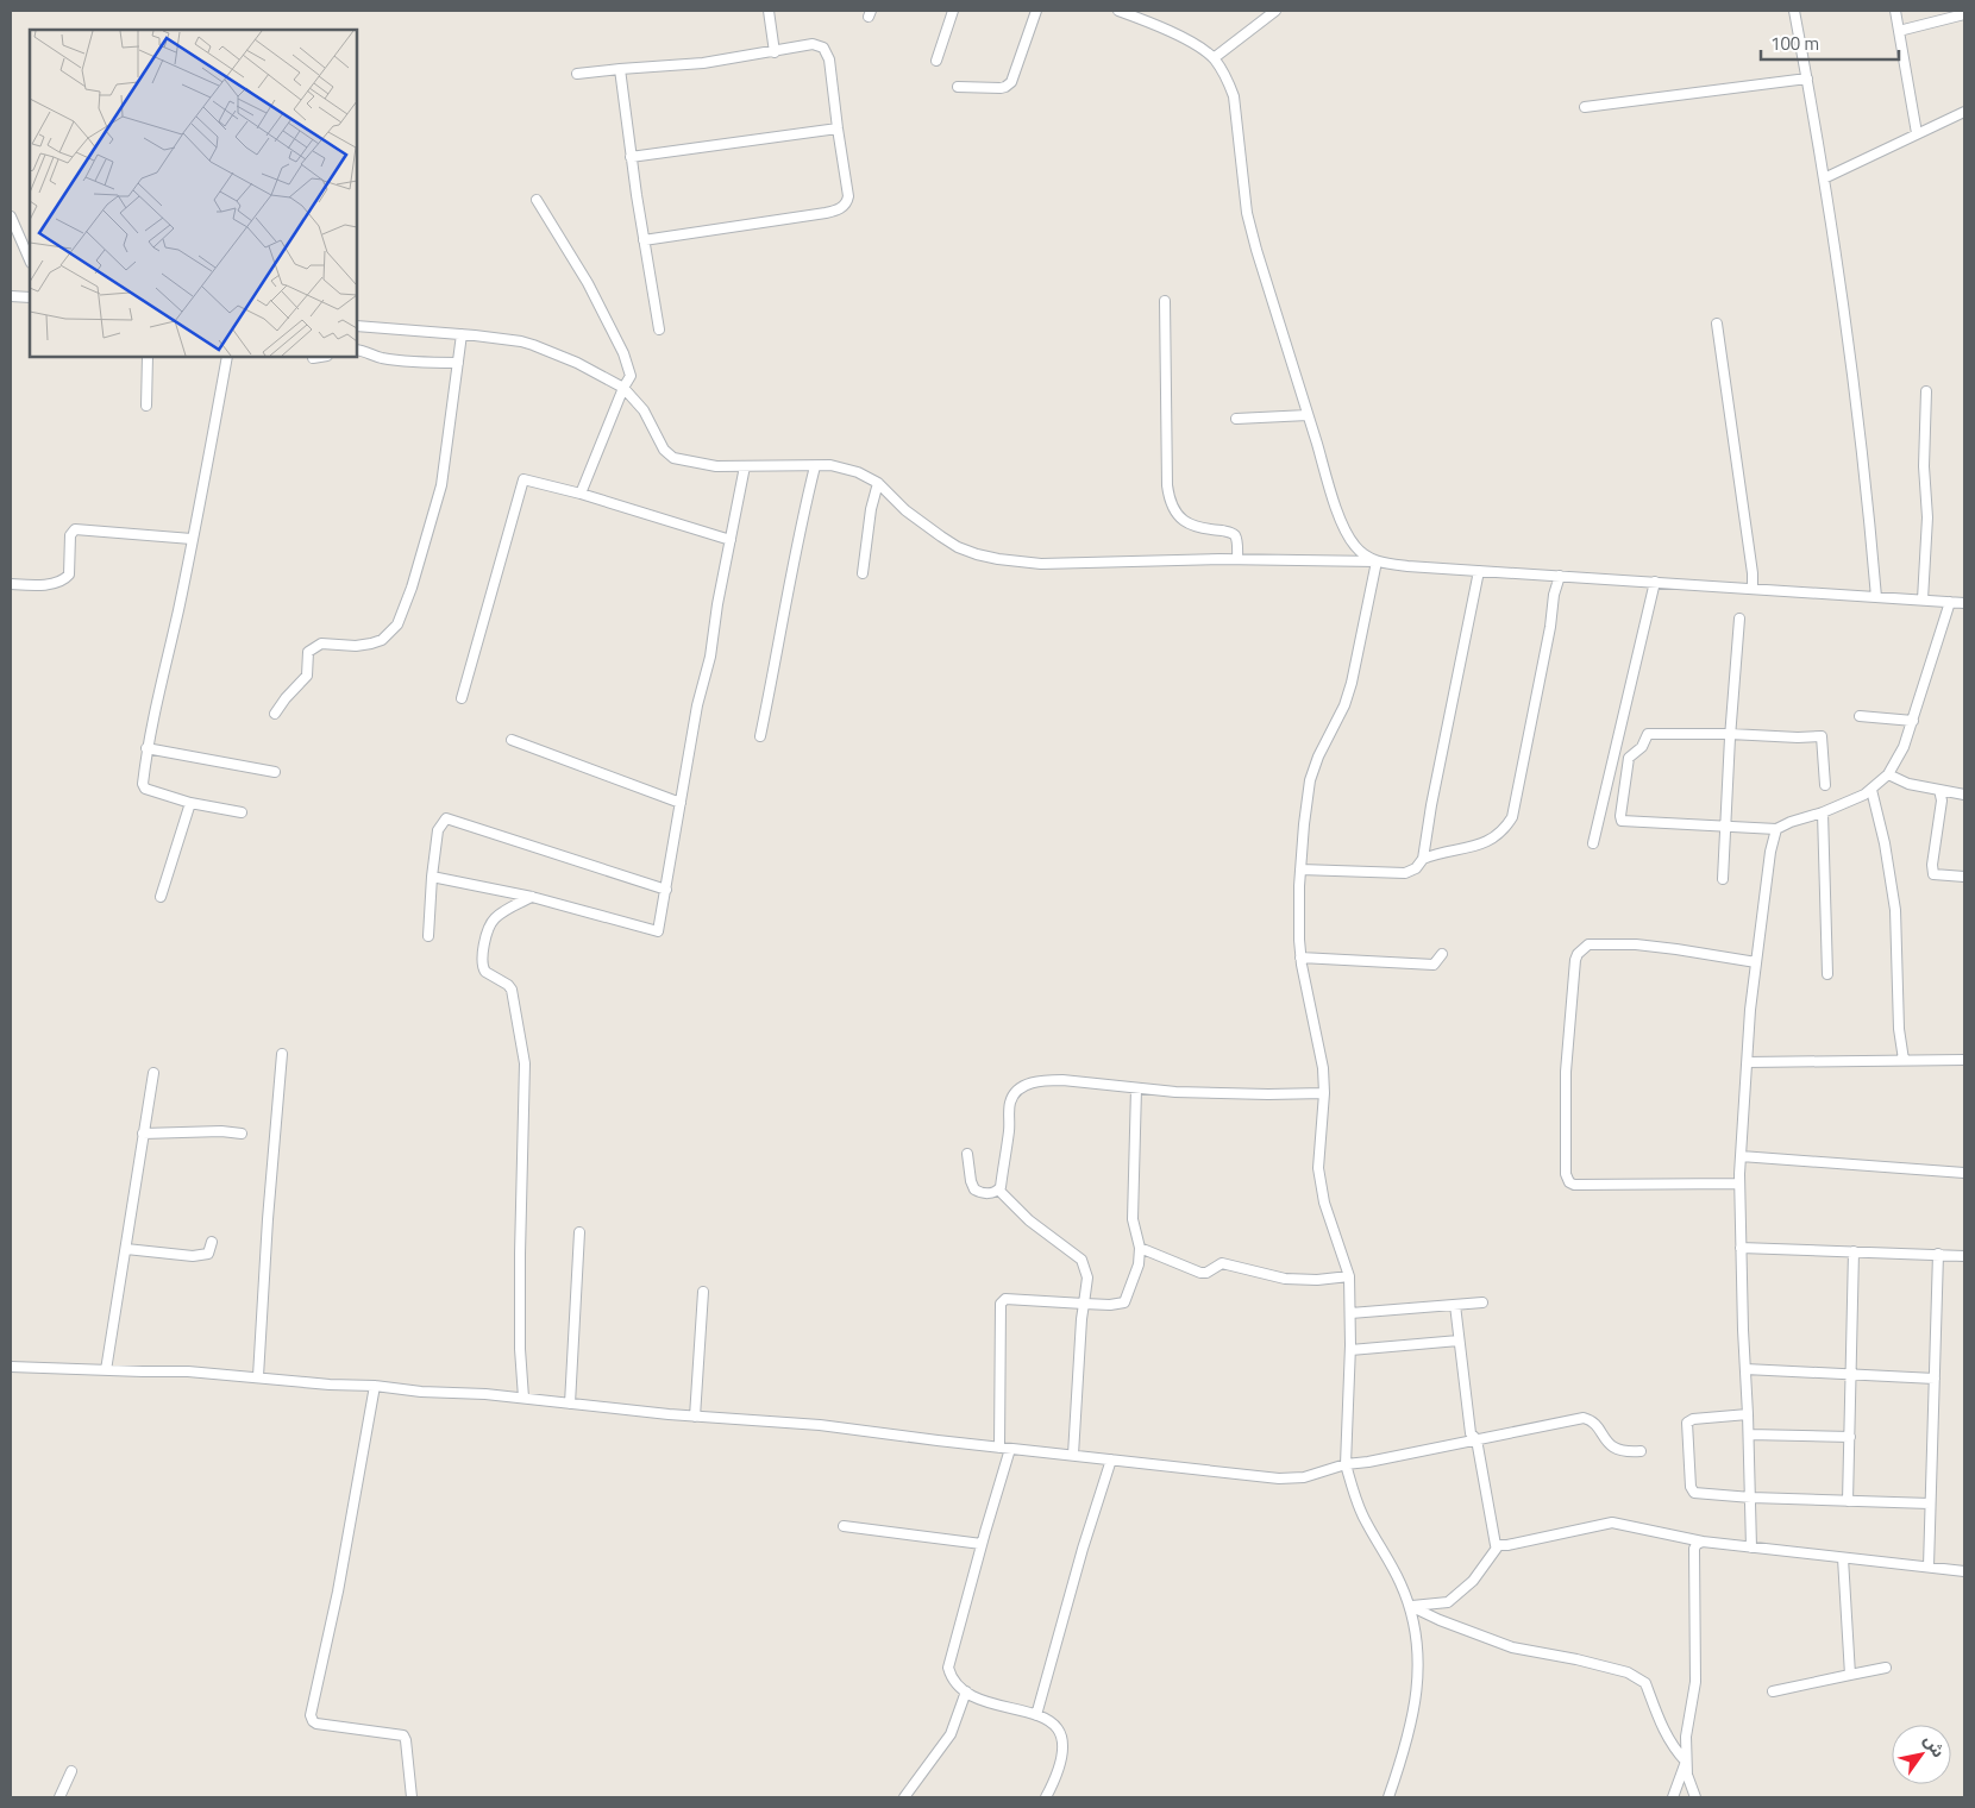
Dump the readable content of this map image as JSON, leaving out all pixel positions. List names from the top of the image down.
{
  "scale_bar": "100 m",
  "north": "top right"
}
